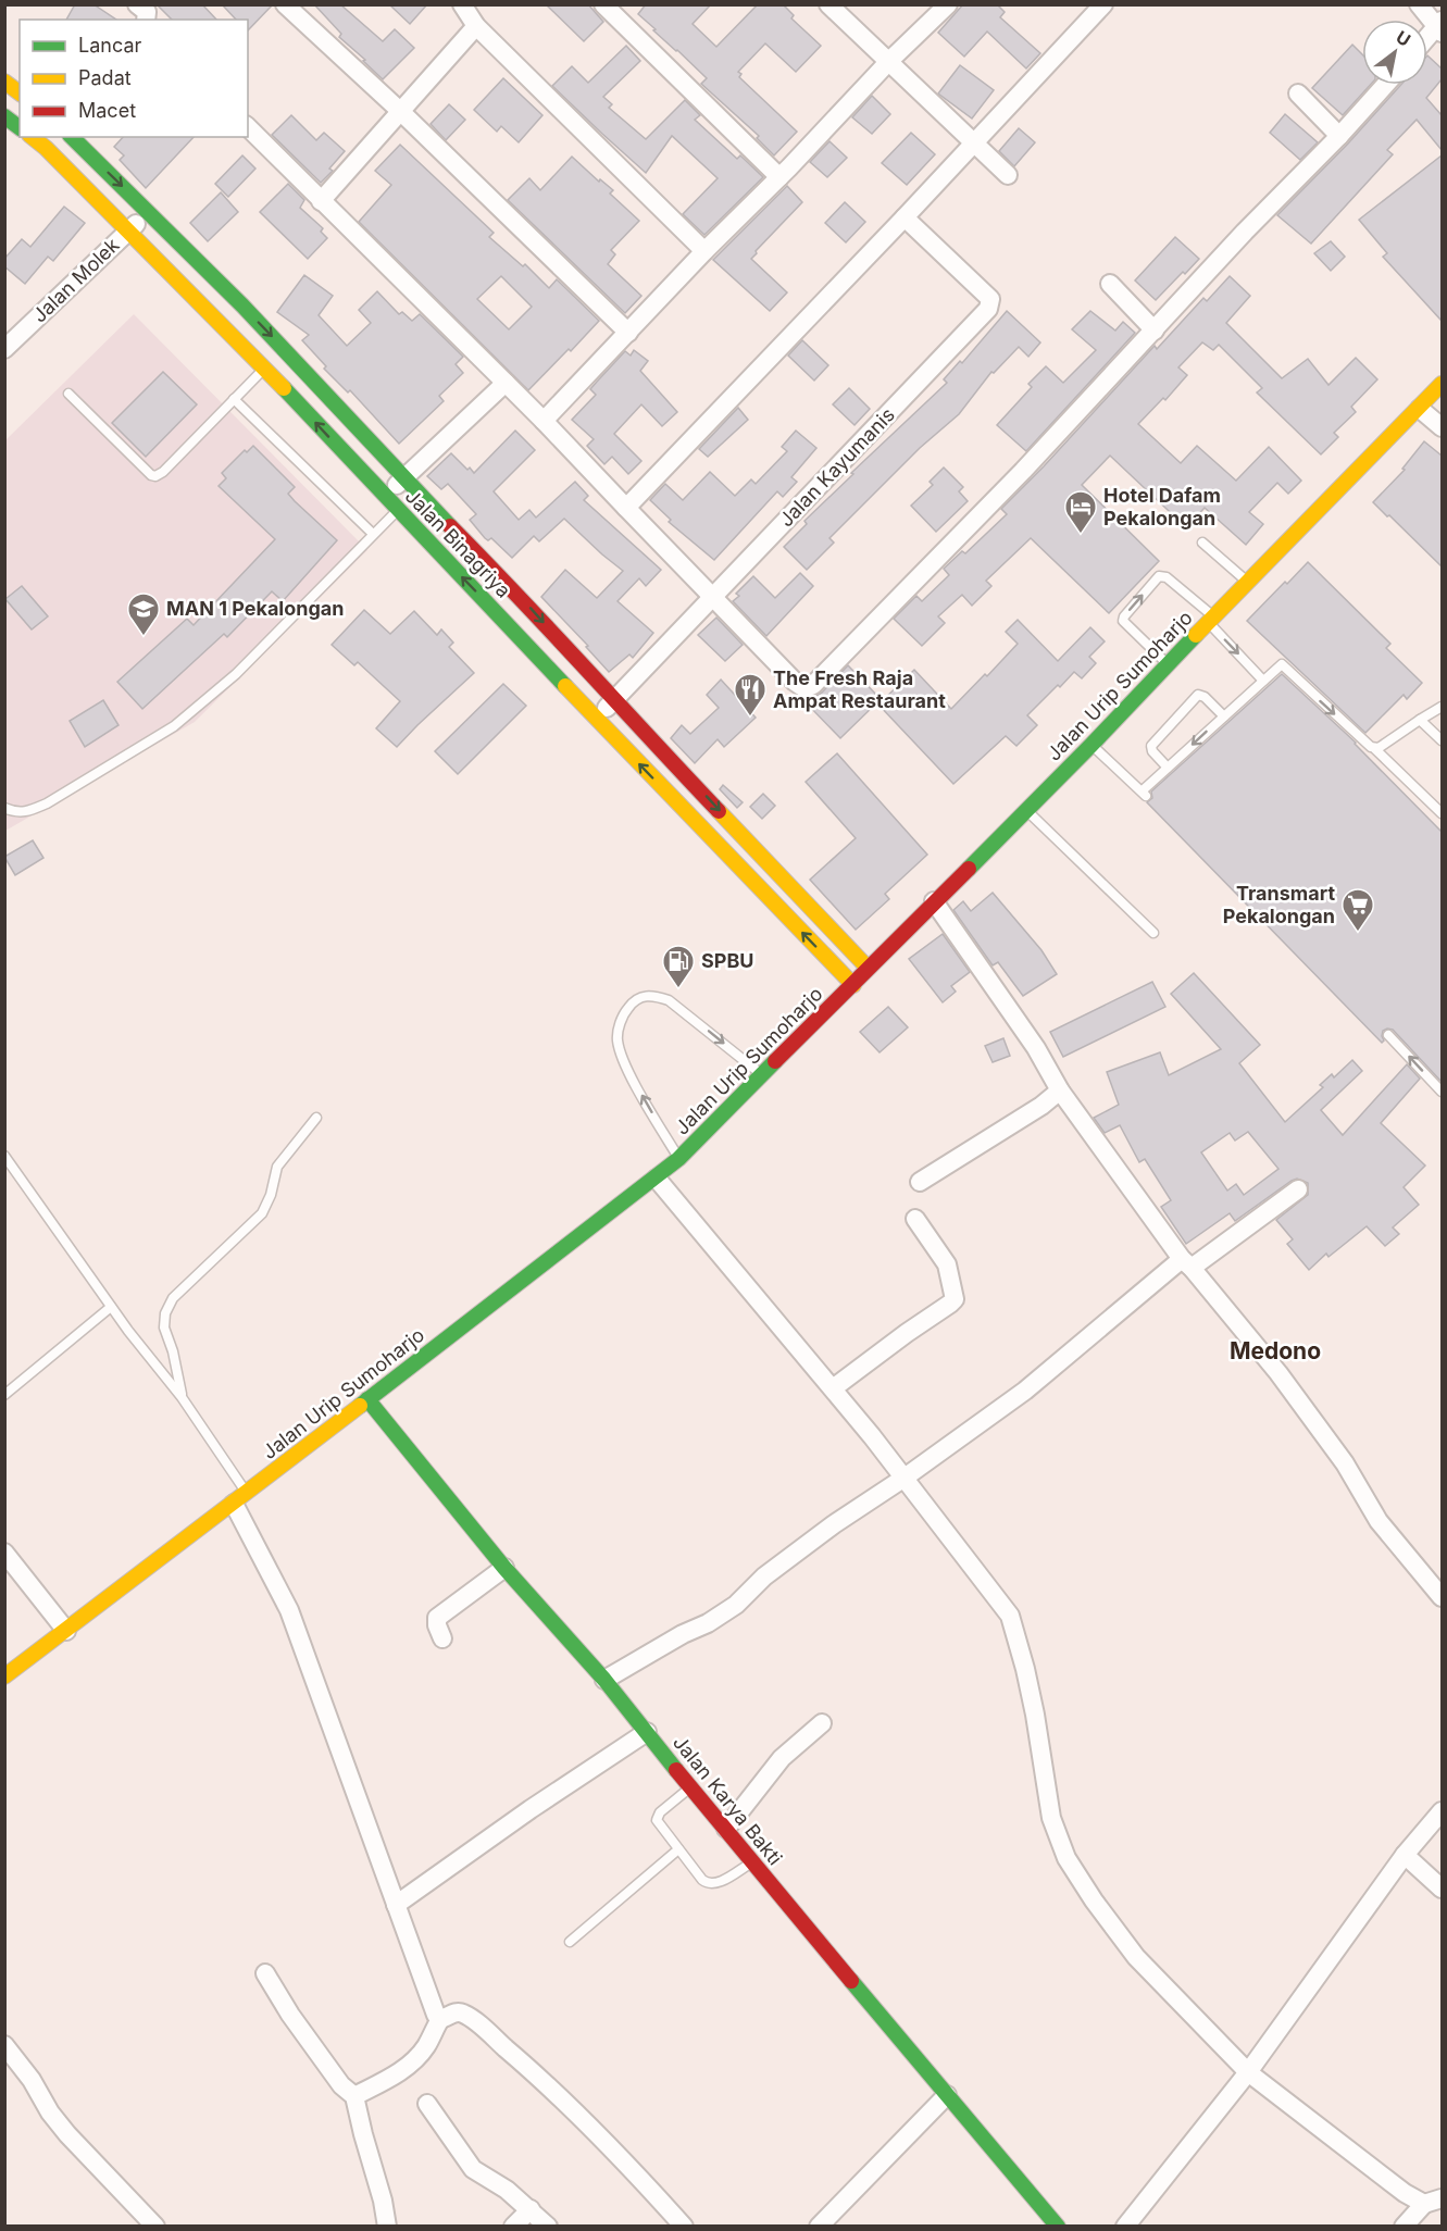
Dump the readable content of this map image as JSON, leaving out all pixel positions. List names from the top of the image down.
{
  "streets": {
    "street": [
      "Jalan Molek",
      "Jalan Kayumanis",
      "Jalan Binagriya",
      "Jalan Urip Sumoharjo",
      "Jalan Karya Bakti"
    ]
  },
  "crossings": [
    ["Jalan Molek", "Jalan Binagriya"],
    ["Jalan Kayumanis", "Jalan Binagriya"],
    ["Jalan Binagriya", "Jalan Urip Sumoharjo"],
    ["Jalan Urip Sumoharjo", "Jalan Karya Bakti"]
  ],
  "districts": ["Medono"],
  "places": {
    "hotel": ["Hotel Dafam Pekalongan"],
    "school or university": ["MAN 1 Pekalongan"],
    "restaurant": ["The Fresh Raja Ampat Restaurant"],
    "supermarket": ["Transmart Pekalongan"],
    "fuel station": ["SPBU"]
  },
  "legend": ["Lancar", "Padat", "Macet"],
  "north": "top right"
}
